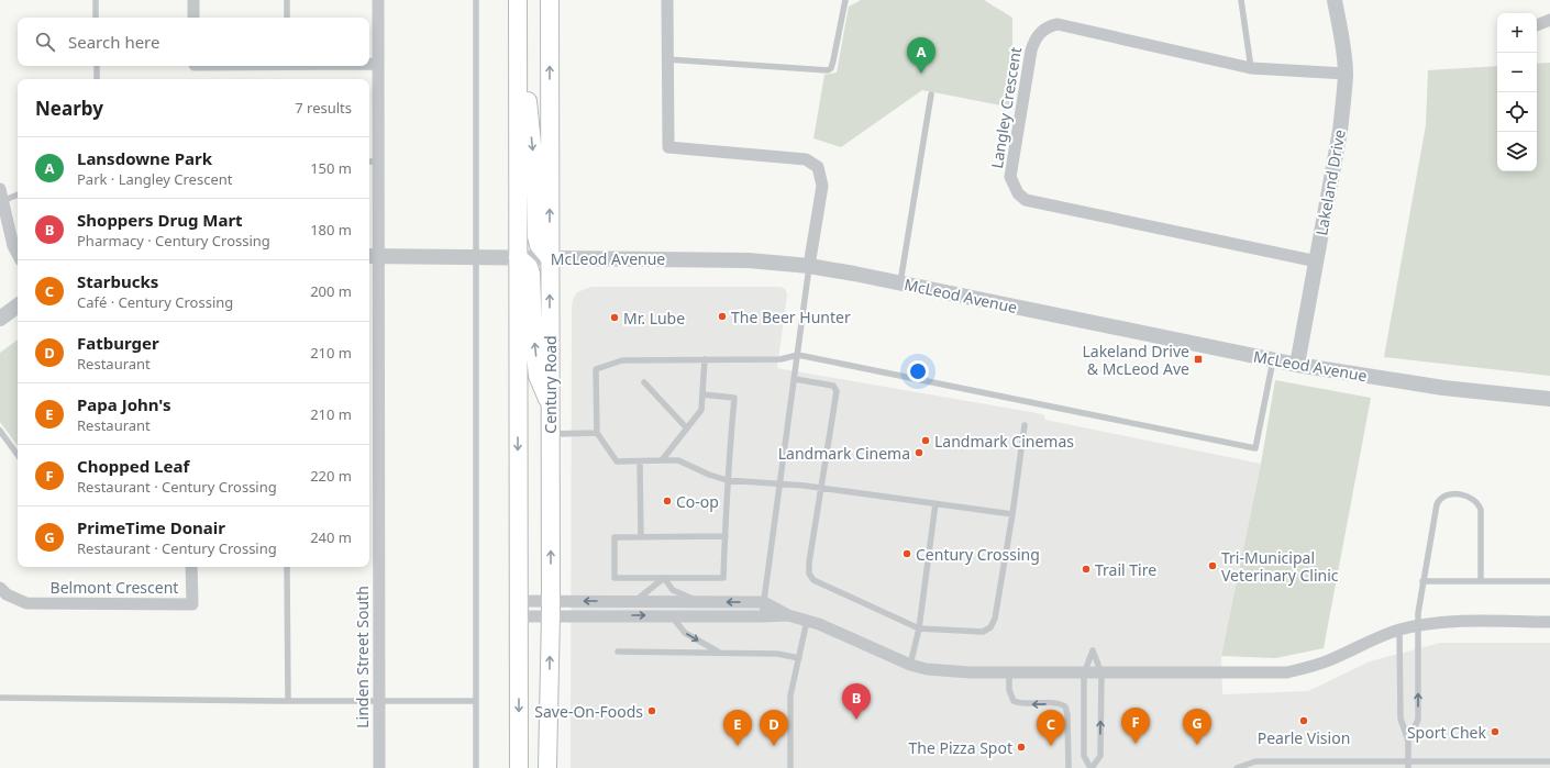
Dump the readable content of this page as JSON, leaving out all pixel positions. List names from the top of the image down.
{
  "streets": {
    "main road": ["Century Road"],
    "street": [
      "Langley Crescent",
      "Lakeland Drive",
      "McLeod Avenue",
      "Belmont Crescent",
      "Linden Street South"
    ]
  },
  "crossings": [
    ["Langley Crescent", "Lakeland Drive"],
    ["Lakeland Drive", "McLeod Avenue"],
    ["McLeod Avenue", "Century Road"],
    ["McLeod Avenue", "Linden Street South"]
  ],
  "places": {
    "other": [
      "The Beer Hunter",
      "Mr. Lube",
      "Landmark Cinemas",
      "Landmark Cinema",
      "Co-op",
      "Century Crossing",
      "Tri-Municipal Veterinary Clinic",
      "Trail Tire",
      "Save-On-Foods",
      "Pearle Vision",
      "Sport Chek",
      "The Pizza Spot"
    ],
    "transit": ["Lakeland Drive & McLeod Ave"]
  },
  "page": {
    "map_buttons": ["+", "−"],
    "search": "Search here",
    "pins": [
      "A",
      "B",
      "F",
      "G",
      "C",
      "D",
      "E"
    ],
    "heading": ["Nearby", "7 results"],
    "list": [
      {
        "mark": "A",
        "name": "Lansdowne Park",
        "note": "Park · Langley Crescent",
        "value": "150 m"
      },
      {
        "mark": "B",
        "name": "Shoppers Drug Mart",
        "note": "Pharmacy · Century Crossing",
        "value": "180 m"
      },
      {
        "mark": "C",
        "name": "Starbucks",
        "note": "Café · Century Crossing",
        "value": "200 m"
      },
      {
        "mark": "D",
        "name": "Fatburger",
        "note": "Restaurant",
        "value": "210 m"
      },
      {
        "mark": "E",
        "name": "Papa John's",
        "note": "Restaurant",
        "value": "210 m"
      },
      {
        "mark": "F",
        "name": "Chopped Leaf",
        "note": "Restaurant · Century Crossing",
        "value": "220 m"
      },
      {
        "mark": "G",
        "name": "PrimeTime Donair",
        "note": "Restaurant · Century Crossing",
        "value": "240 m"
      }
    ]
  }
}
